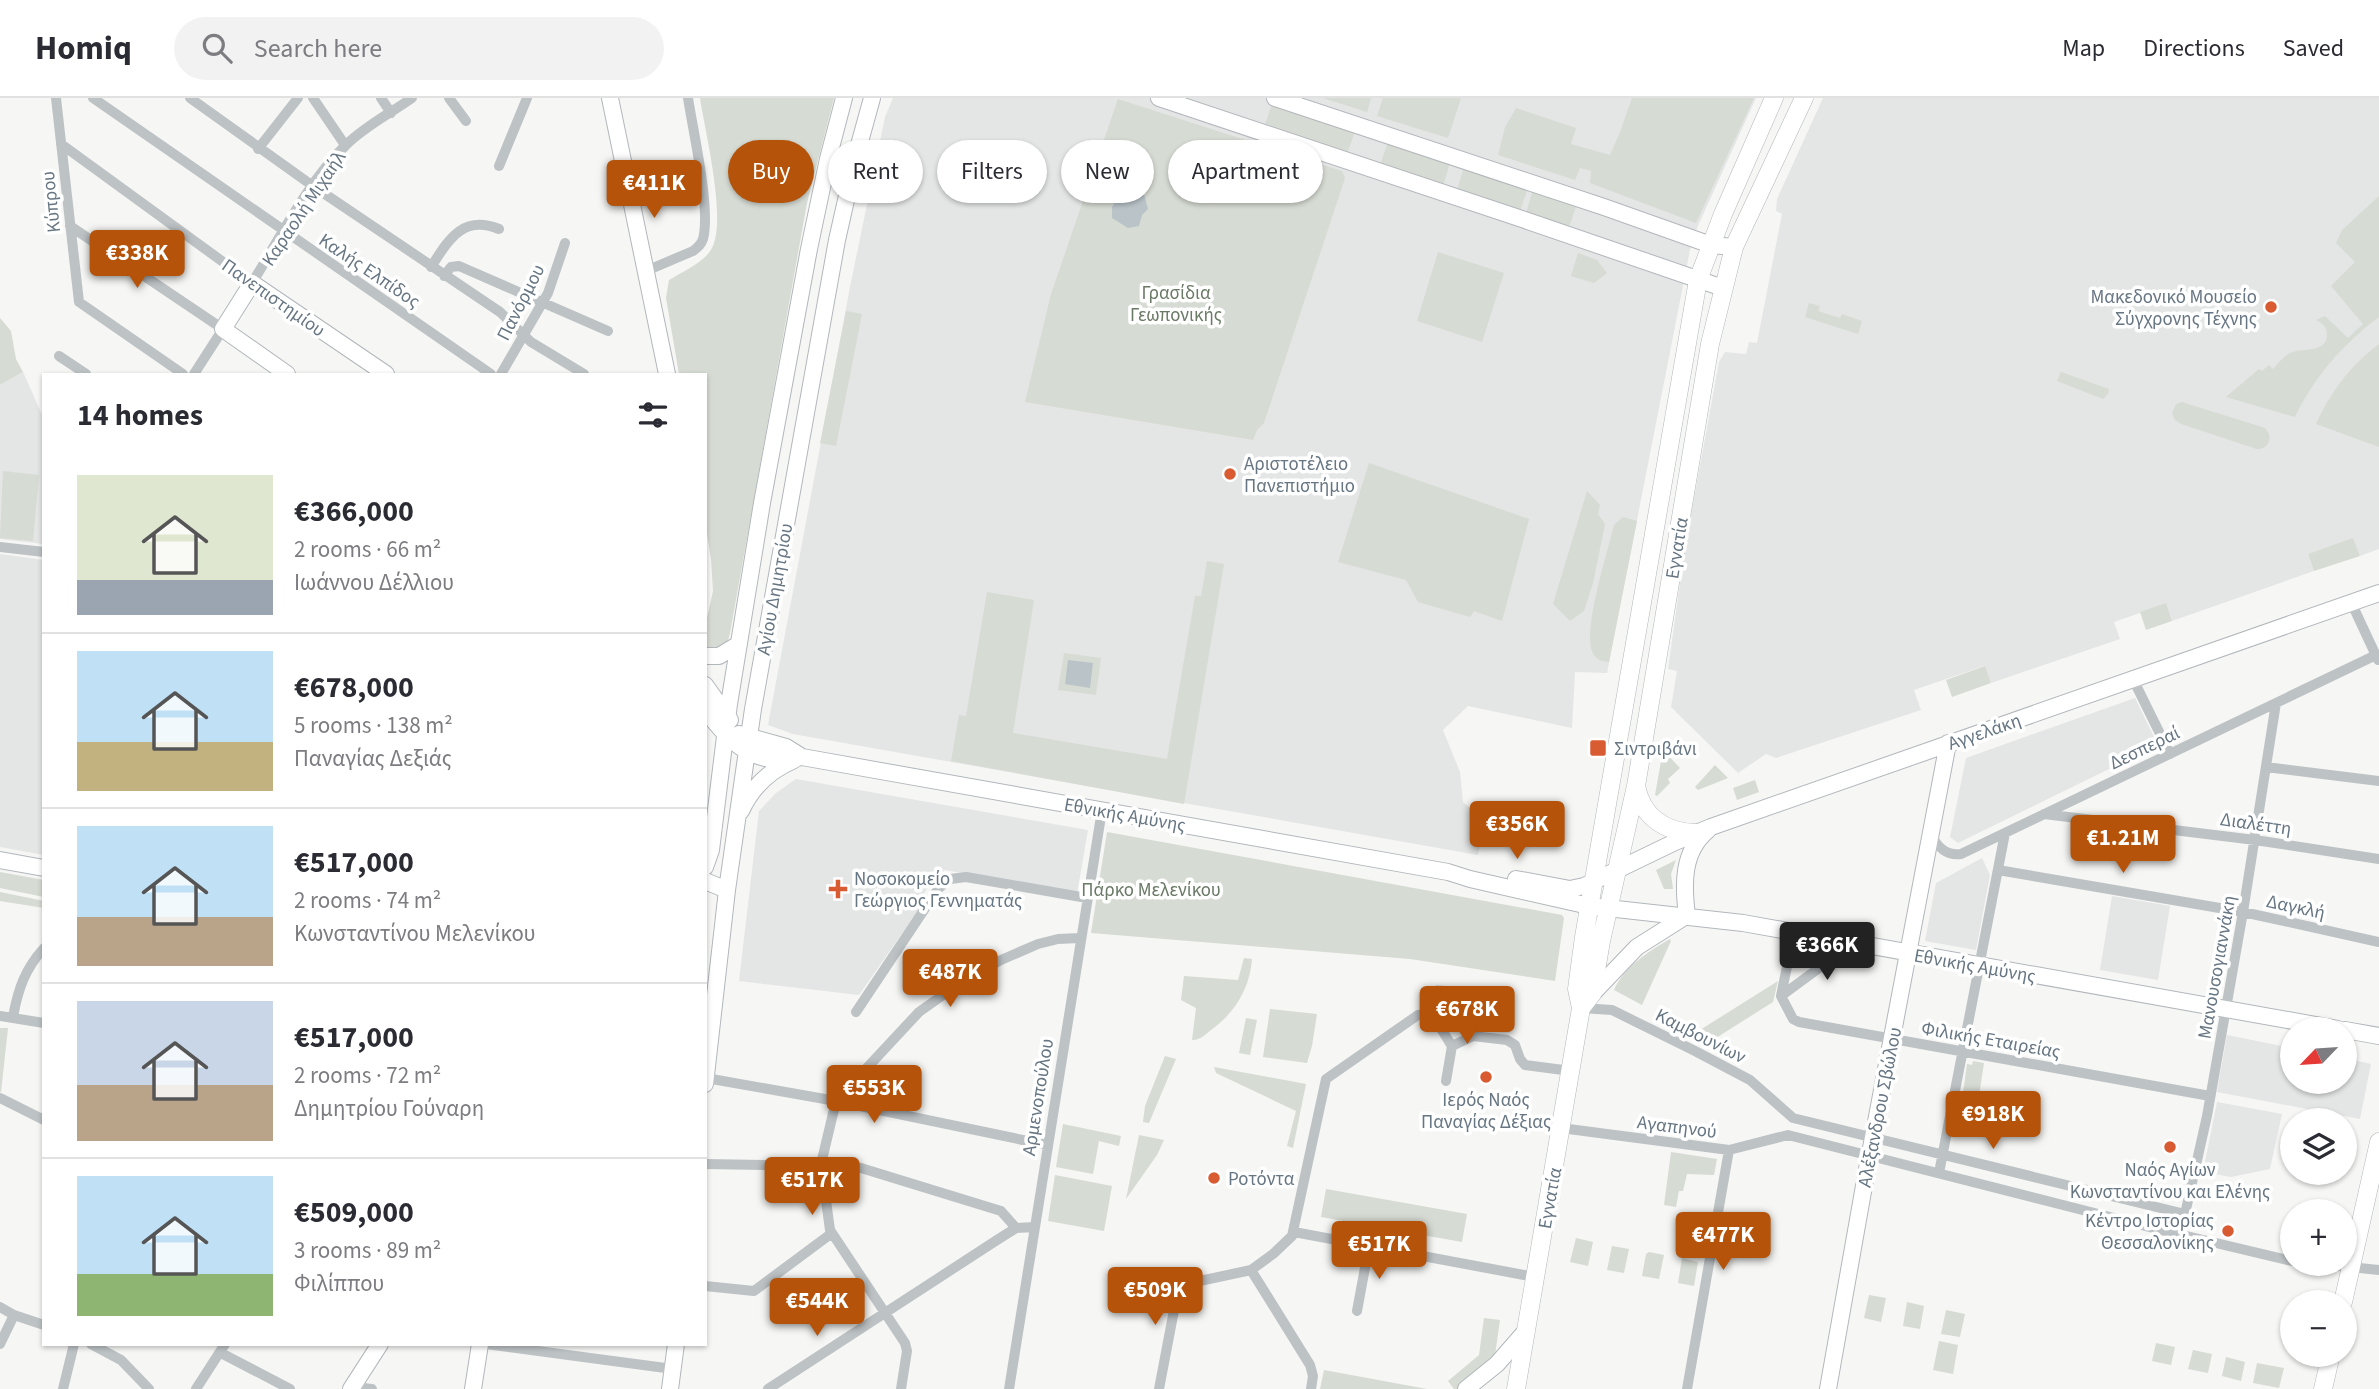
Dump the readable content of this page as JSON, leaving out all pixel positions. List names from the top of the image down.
{
  "streets": {
    "main road": [
      "Καραολή Μιχαήλ",
      "Πανεπιστημίου",
      "Εγνατία",
      "Αγίου Δημητρίου",
      "Αγγελάκη",
      "Εθνικής Αμύνης",
      "Αλέξανδρου Σβώλου"
    ],
    "street": [
      "Κύπρου",
      "Καλής Ελπίδος",
      "Πανόρμου",
      "Δεσπεραί",
      "Διαλέττη",
      "Δαγκλή",
      "Μανουσογιαννάκη",
      "Καμβουνίων",
      "Φιλικής Εταιρείας",
      "Αρμενοπούλου",
      "Αγαπηνού"
    ]
  },
  "crossings": [
    ["Κύπρου", "Πανεπιστημίου"],
    ["Καραολή Μιχαήλ", "Καλής Ελπίδος"],
    ["Καραολή Μιχαήλ", "Πανεπιστημίου"],
    ["Εγνατία", "Αγγελάκη"],
    ["Εγνατία", "Εθνικής Αμύνης"],
    ["Εγνατία", "Καμβουνίων"],
    ["Εγνατία", "Αγαπηνού"],
    ["Αγίου Δημητρίου", "Εθνικής Αμύνης"],
    ["Αγγελάκη", "Εθνικής Αμύνης"],
    ["Αγγελάκη", "Αλέξανδρου Σβώλου"],
    ["Δεσπεραί", "Διαλέττη"],
    ["Δεσπεραί", "Μανουσογιαννάκη"],
    ["Δεσπεραί", "Αλέξανδρου Σβώλου"],
    ["Εθνικής Αμύνης", "Μανουσογιαννάκη"],
    ["Εθνικής Αμύνης", "Αρμενοπούλου"],
    ["Εθνικής Αμύνης", "Αλέξανδρου Σβώλου"],
    ["Διαλέττη", "Μανουσογιαννάκη"],
    ["Δαγκλή", "Μανουσογιαννάκη"],
    ["Μανουσογιαννάκη", "Φιλικής Εταιρείας"],
    ["Φιλικής Εταιρείας", "Αλέξανδρου Σβώλου"]
  ],
  "parks": ["Γρασίδια Γεωπονικής", "Πάρκο Μελενίκου"],
  "places": {
    "other": [
      "Μακεδονικό Μουσείο Σύγχρονης Τέχνης",
      "Αριστοτέλειο Πανεπιστήμιο",
      "Ιερός Ναός Παναγίας Δέξιας",
      "Ναός Αγίων Κωνσταντίνου και Ελένης",
      "Ροτόντα",
      "Κέντρο Ιστορίας Θεσσαλονίκης"
    ],
    "transit": ["Σιντριβάνι"],
    "health": ["Νοσοκομείο Γεώργιος Γεννηματάς"]
  },
  "north": "bottom left",
  "page": {
    "header": "Homiq",
    "search": "Search here",
    "nav": ["Map", "Directions", "Saved"],
    "chip": [
      "Buy",
      "Rent",
      "Filters",
      "New",
      "Apartment"
    ],
    "price": [
      "€411K",
      "€338K",
      "€356K",
      "€1.21M",
      "€366K",
      "€487K",
      "€678K",
      "€553K",
      "€918K",
      "€517K",
      "€477K",
      "€517K",
      "€509K",
      "€544K"
    ],
    "heading": "14 homes",
    "list": [
      {
        "name": "€366,000",
        "note": "2 rooms · 66 m² · Ιωάννου Δέλλιου"
      },
      {
        "name": "€678,000",
        "note": "5 rooms · 138 m² · Παναγίας Δεξιάς"
      },
      {
        "name": "€517,000",
        "note": "2 rooms · 74 m² · Κωνσταντίνου Μελενίκου"
      },
      {
        "name": "€517,000",
        "note": "2 rooms · 72 m² · Δημητρίου Γούναρη"
      },
      {
        "name": "€509,000",
        "note": "3 rooms · 89 m² · Φιλίππου"
      }
    ],
    "map_buttons": ["+", "−"]
  }
}
